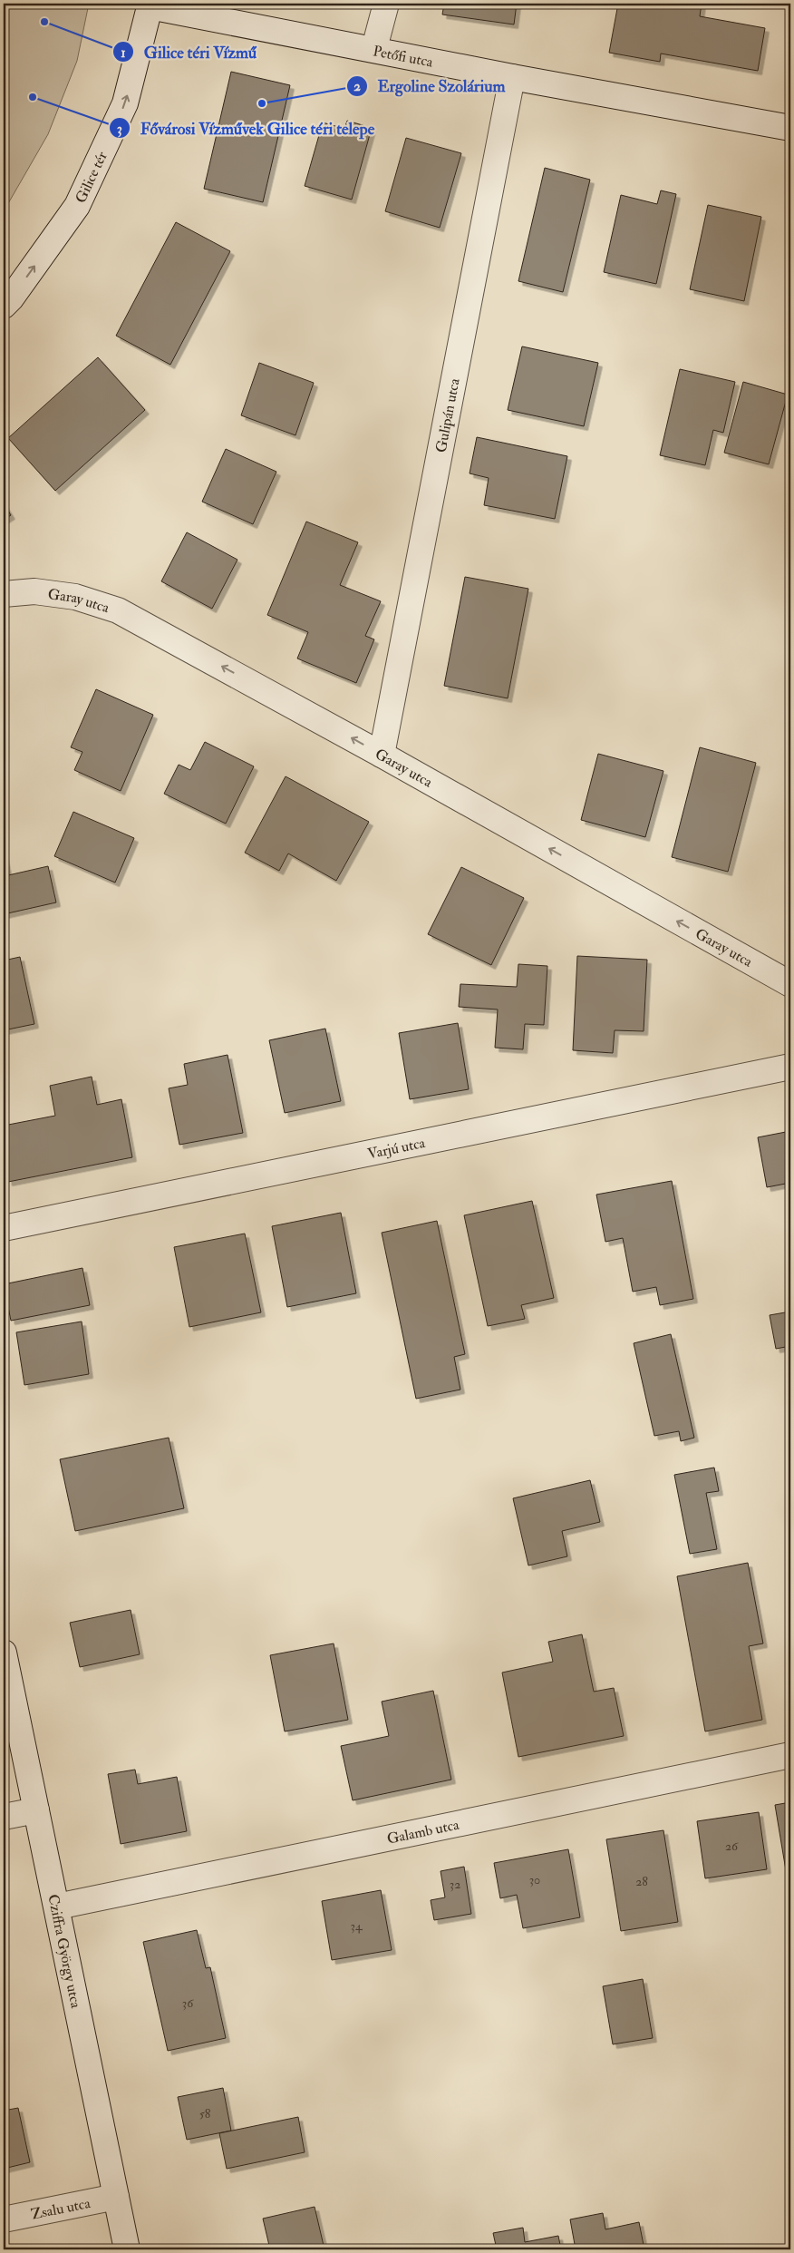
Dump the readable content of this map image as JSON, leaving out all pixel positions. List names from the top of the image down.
{
  "streets": {
    "street": [
      "Petőfi utca",
      "Gilice tér",
      "Gulipán utca",
      "Garay utca",
      "Varjú utca",
      "Galamb utca",
      "Cziffra György utca",
      "Zsalu utca"
    ]
  },
  "crossings": [
    ["Petőfi utca", "Gilice tér"],
    ["Petőfi utca", "Gulipán utca"],
    ["Gulipán utca", "Garay utca"],
    ["Galamb utca", "Cziffra György utca"],
    ["Cziffra György utca", "Zsalu utca"]
  ],
  "one_way": ["Gilice tér", "Garay utca"],
  "places": ["Gilice téri Vízmű", "Fővárosi Vízművek Gilice téri telepe", "Ergoline Szolárium"],
  "house_numbers": [
    "26",
    "30",
    "28",
    "32",
    "34",
    "36",
    "58"
  ]
}
